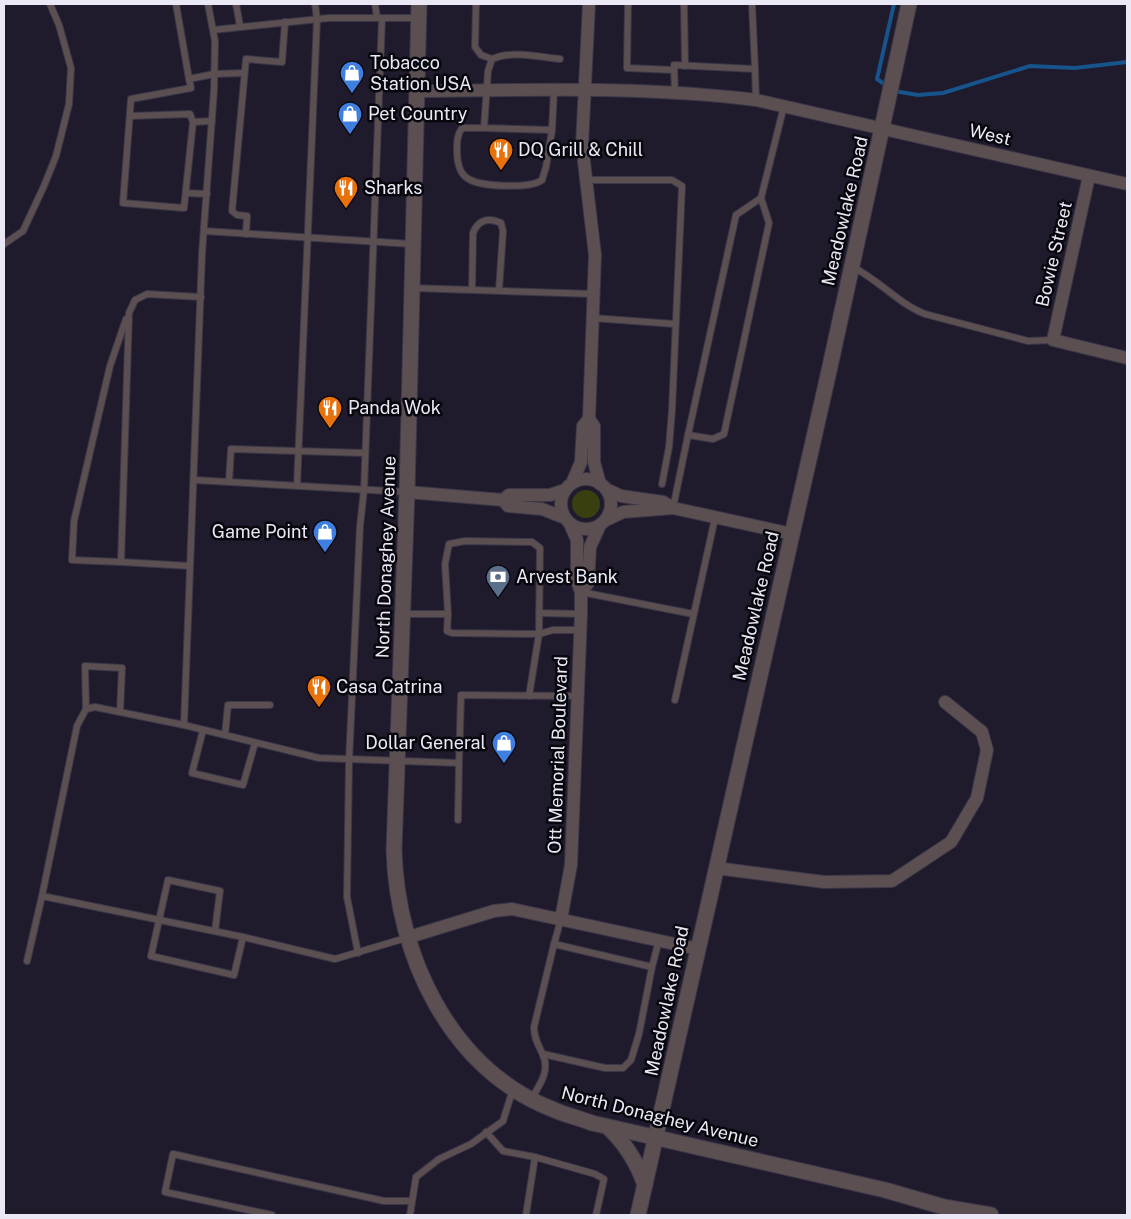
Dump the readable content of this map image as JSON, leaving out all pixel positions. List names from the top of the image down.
{
  "streets": {
    "street": [
      "West",
      "Meadowlake Road",
      "Bowie Street",
      "North Donaghey Avenue",
      "Ott Memorial Boulevard"
    ]
  },
  "crossings": [
    ["West", "Meadowlake Road"],
    ["West", "Bowie Street"],
    ["West", "North Donaghey Avenue"],
    ["Meadowlake Road", "North Donaghey Avenue"]
  ],
  "places": {
    "shop": [
      "Tobacco Station USA",
      "Pet Country",
      "Game Point",
      "Dollar General"
    ],
    "restaurant": [
      "DQ Grill & Chill",
      "Sharks",
      "Panda Wok",
      "Casa Catrina"
    ],
    "bank": ["Arvest Bank"]
  }
}
